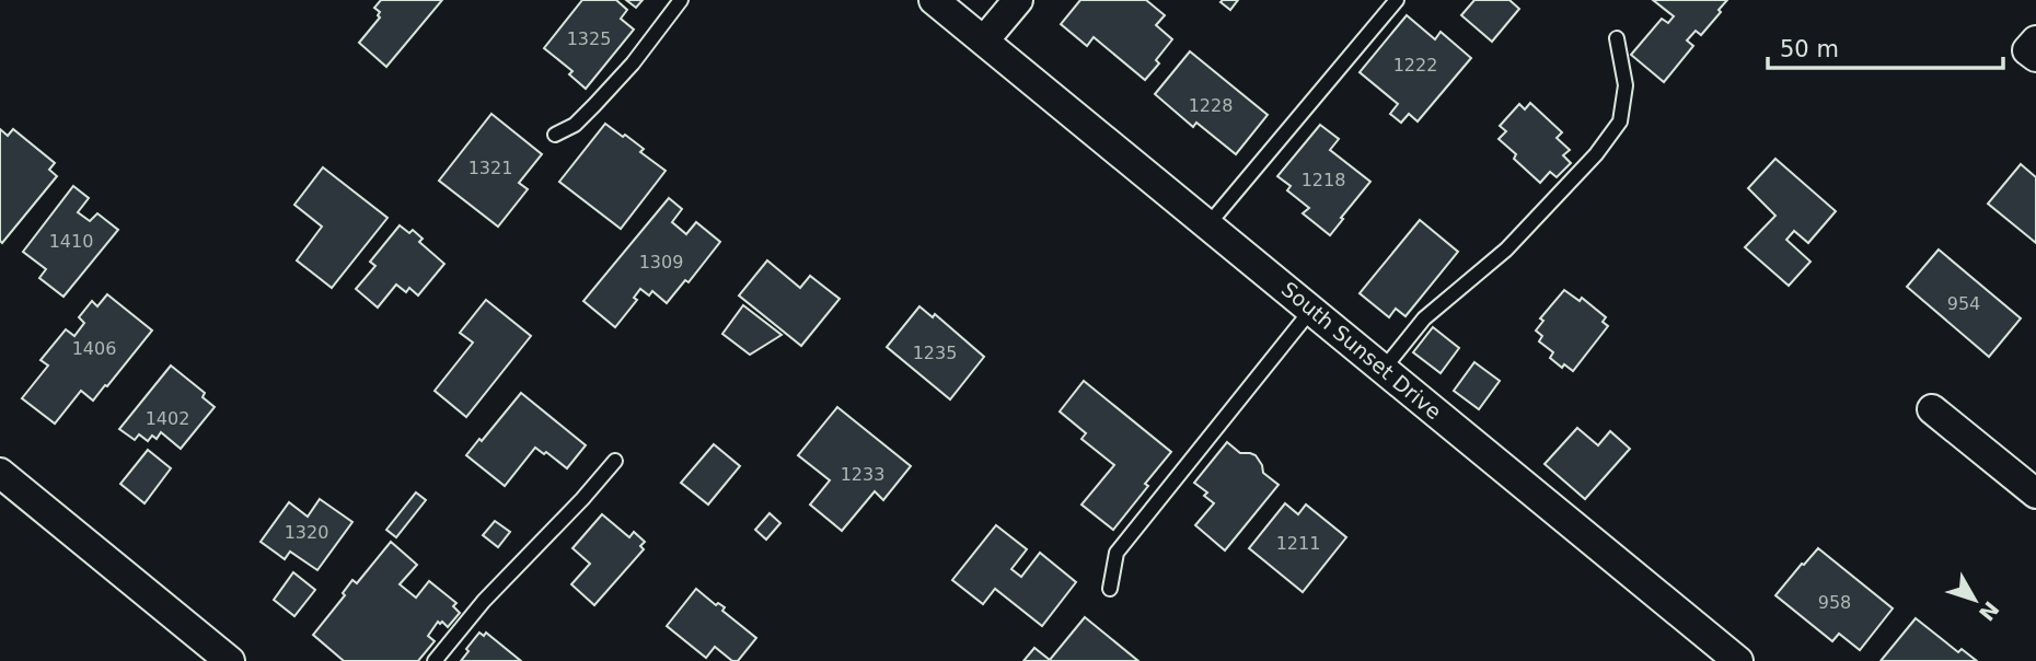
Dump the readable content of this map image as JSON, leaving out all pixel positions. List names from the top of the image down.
{
  "streets": {
    "street": ["South Sunset Drive"]
  },
  "house_numbers": [
    "1325",
    "1222",
    "1228",
    "1321",
    "1218",
    "1410",
    "1309",
    "954",
    "1406",
    "1235",
    "1402",
    "1233",
    "1320",
    "1211",
    "958"
  ],
  "scale_bar": "50 m",
  "north": "bottom right"
}
